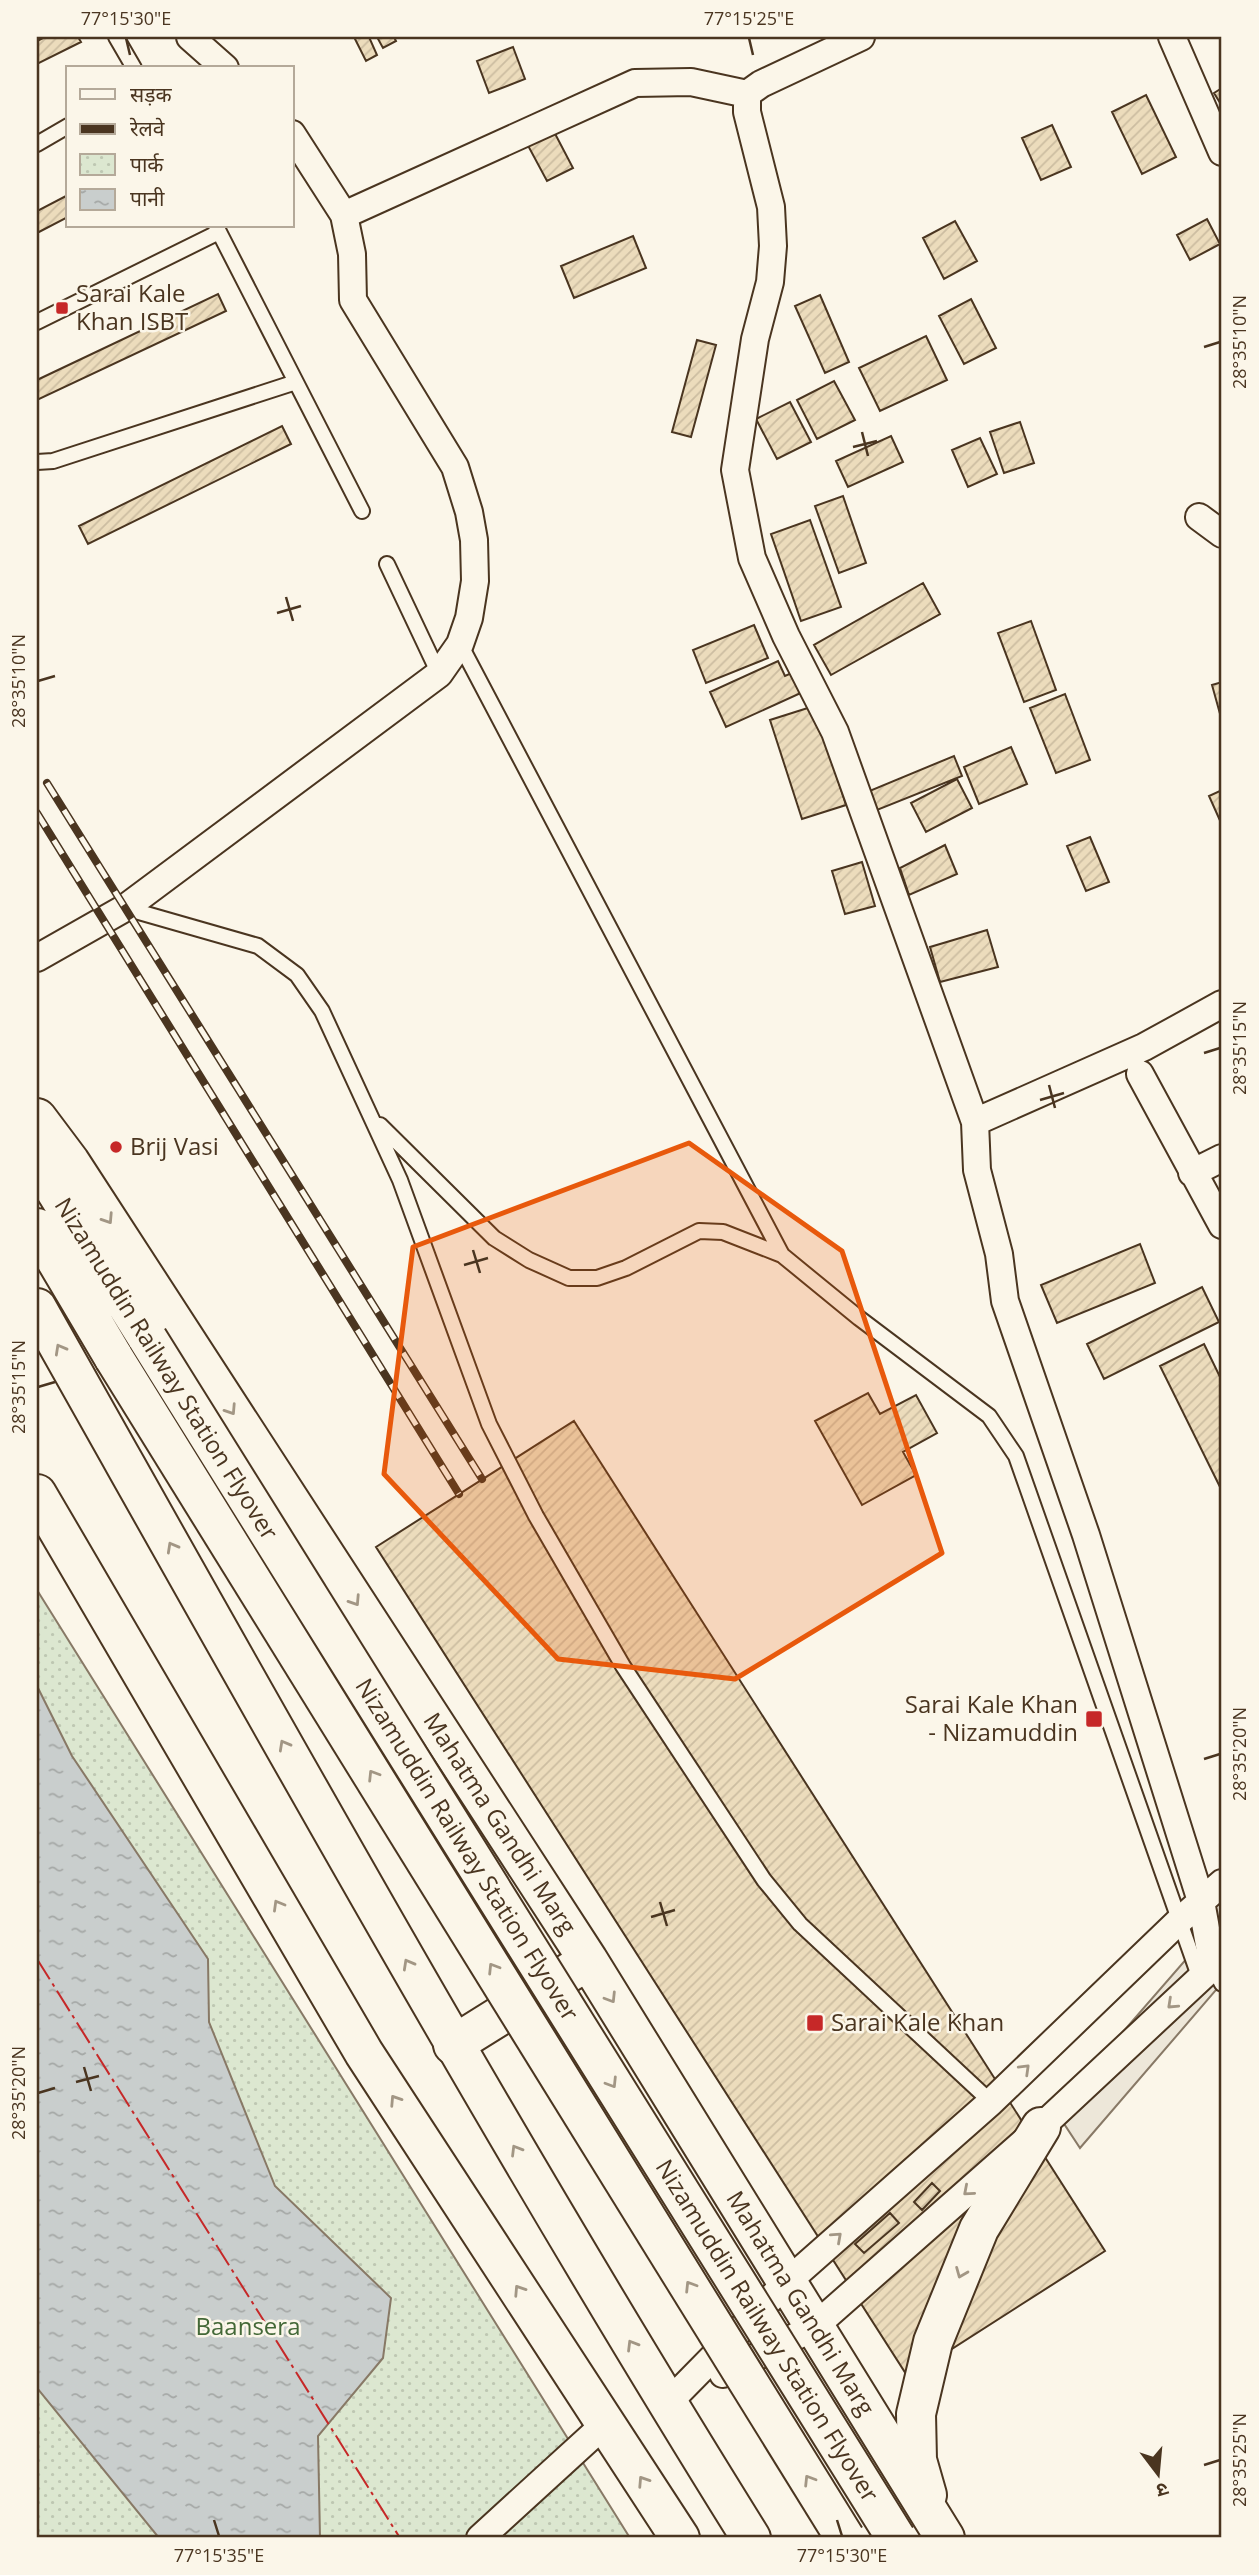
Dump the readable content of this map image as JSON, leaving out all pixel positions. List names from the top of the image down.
{
  "streets": {
    "main road": ["Nizamuddin Railway Station Flyover", "Mahatma Gandhi Marg"]
  },
  "parks": ["Baansera"],
  "places": {
    "transit": ["Sarai Kale Khan ISBT", "Sarai Kale Khan - Nizamuddin", "Sarai Kale Khan"],
    "other": ["Brij Vasi"]
  },
  "legend": [
    "सड़क",
    "रेलवे",
    "पार्क",
    "पानी"
  ],
  "north": "bottom",
  "coordinates": [
    "77°15'30\"E",
    "77°15'25\"E",
    "28°35'10\"N",
    "28°35'15\"N",
    "28°35'20\"N",
    "28°35'25\"N",
    "77°15'35\"E"
  ]
}
